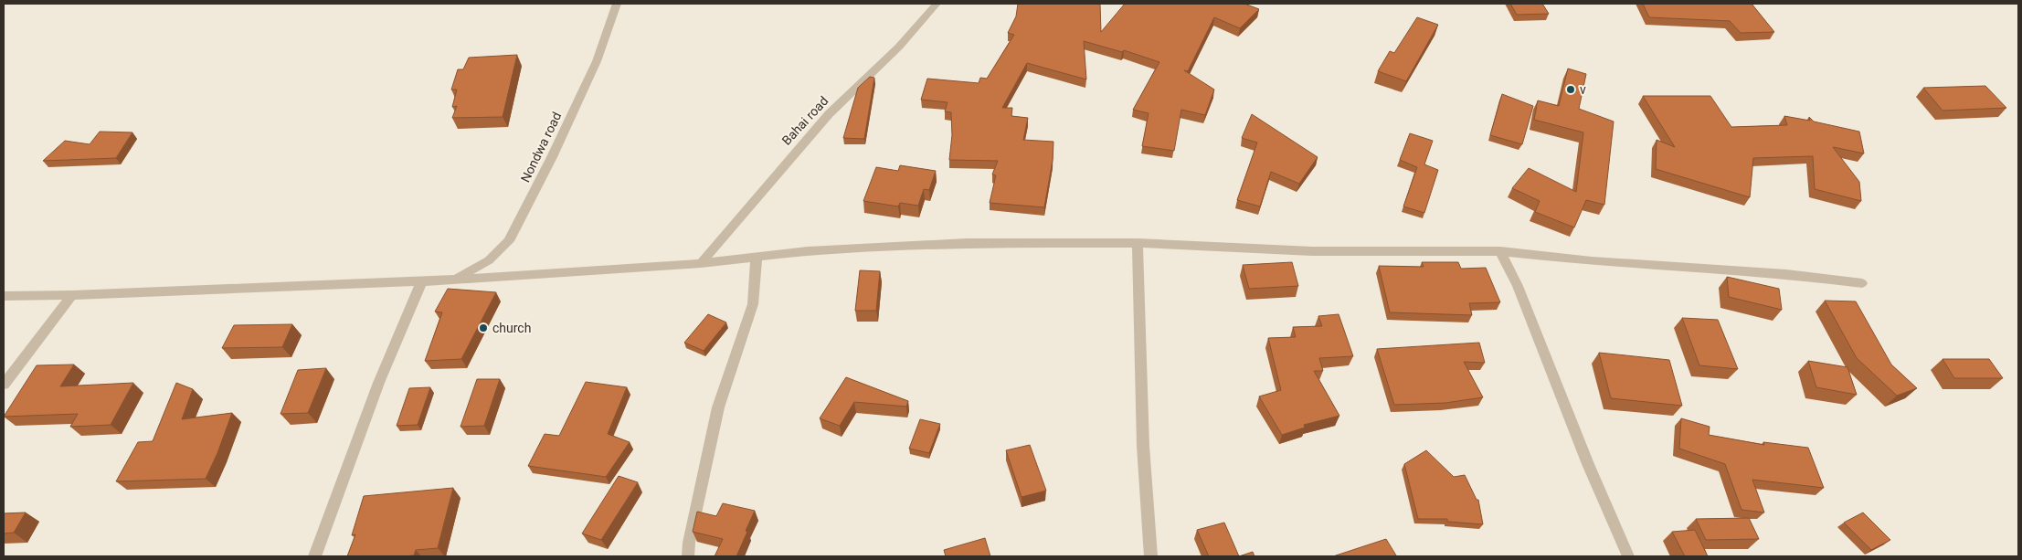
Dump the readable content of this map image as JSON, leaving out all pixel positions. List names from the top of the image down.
{
  "streets": {
    "street": ["Bahai road", "Nondwa road"]
  },
  "places": ["v", "church"]
}
